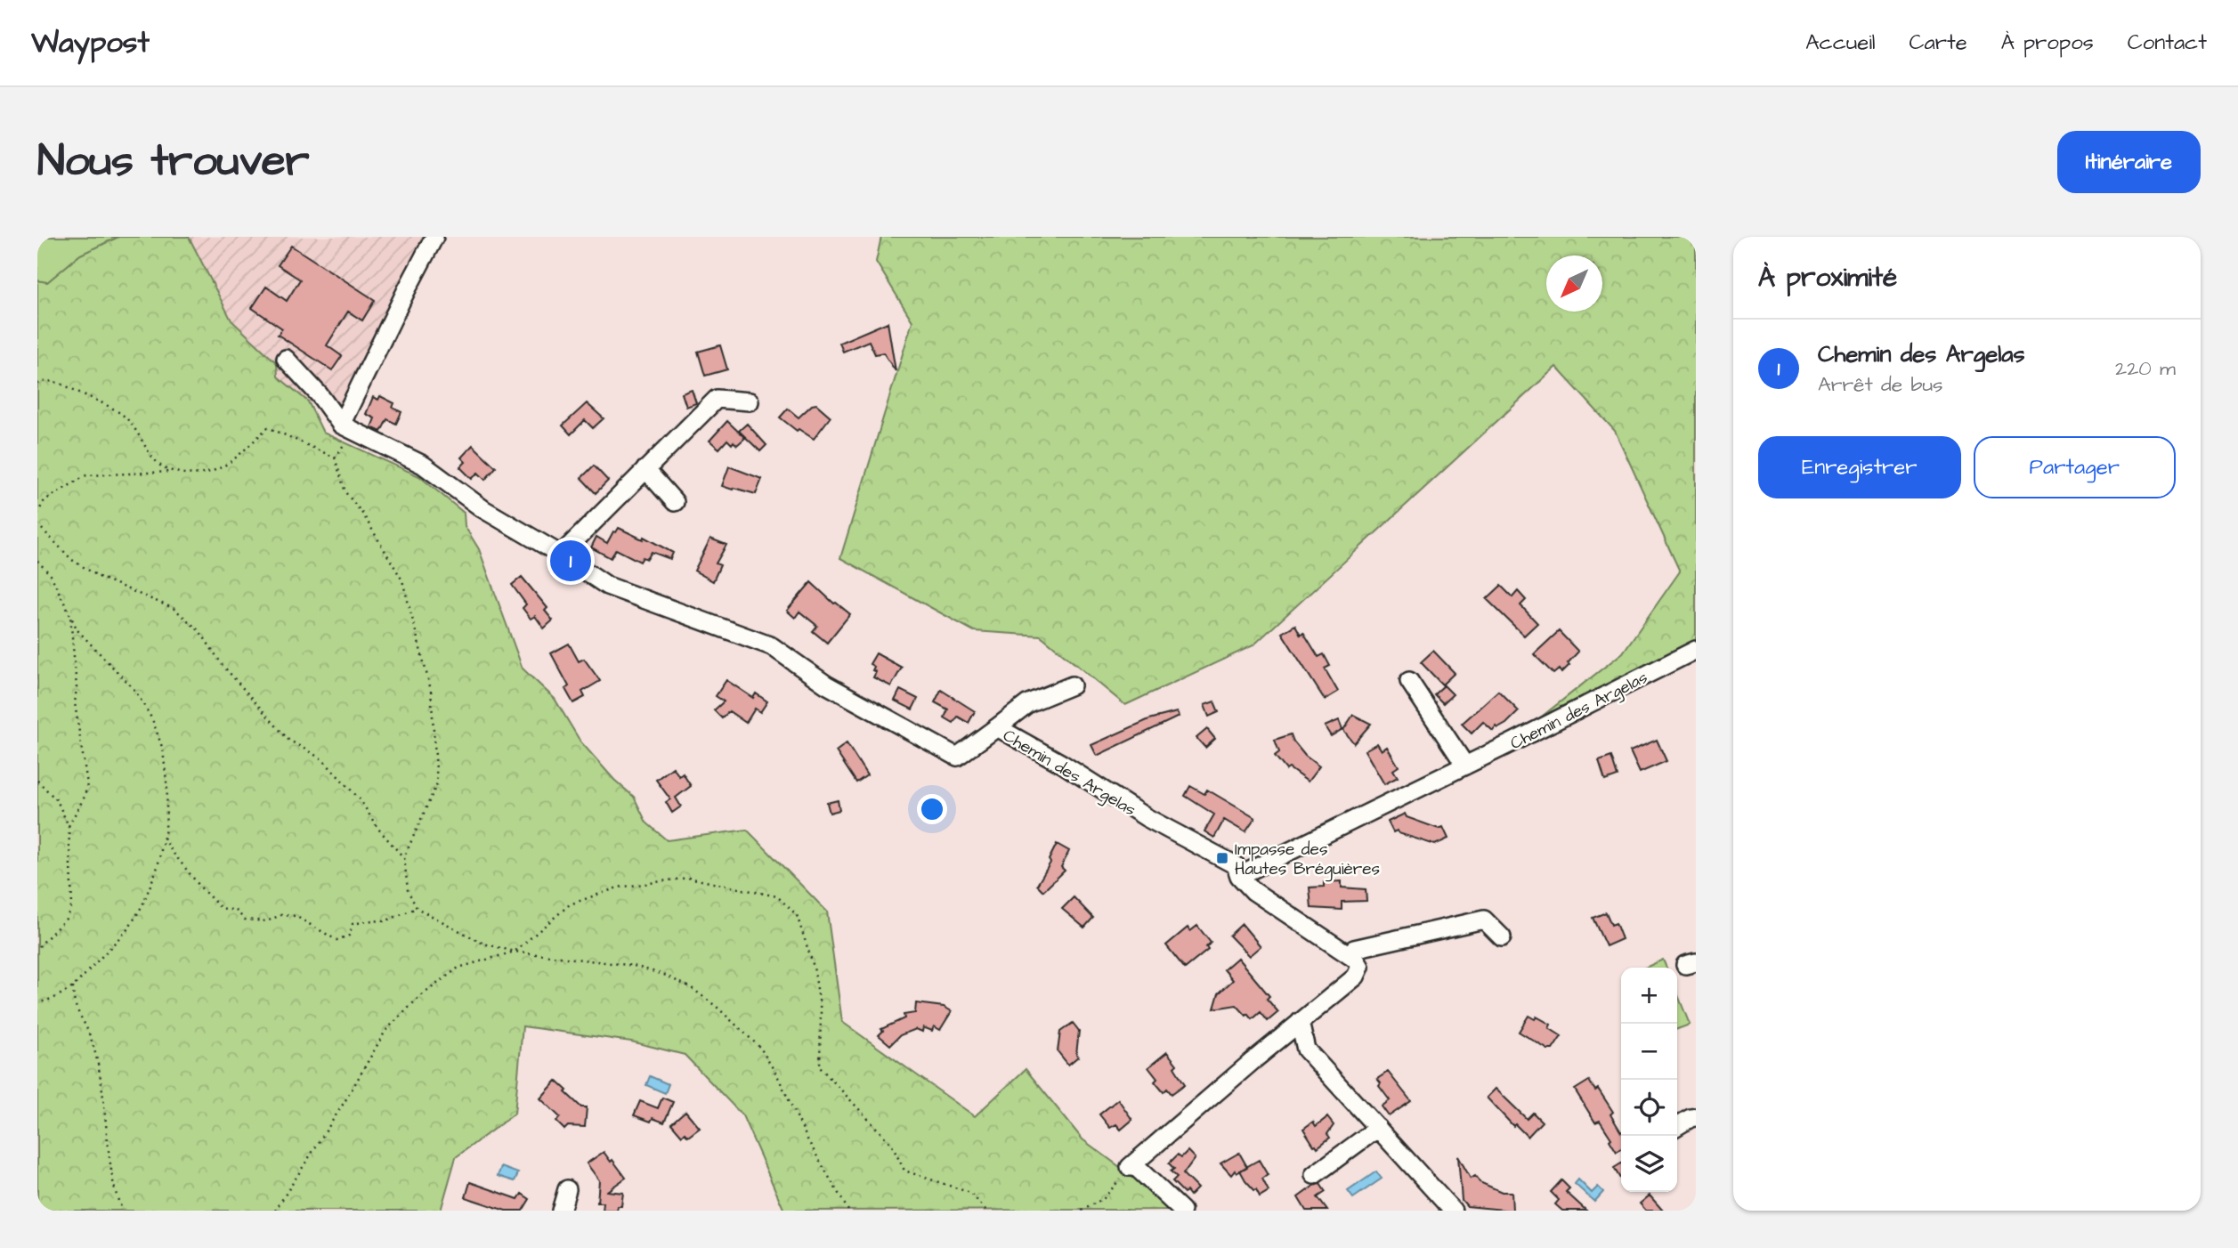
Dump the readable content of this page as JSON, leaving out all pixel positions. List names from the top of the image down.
{
  "streets": {
    "street": ["Chemin des Argelas"]
  },
  "places": {
    "transit": ["Impasse des Hautes Bréguières"]
  },
  "north": "bottom left",
  "page": {
    "header": "Waypost",
    "nav": [
      "Accueil",
      "Carte",
      "À propos",
      "Contact"
    ],
    "buttons": [
      "Itinéraire",
      ["Enregistrer", "Partager"]
    ],
    "title": "Nous trouver",
    "heading": "À proximité",
    "list": [
      {
        "mark": "1",
        "name": "Chemin des Argelas",
        "note": "Arrêt de bus",
        "value": "220 m"
      }
    ],
    "pins": "1",
    "map_buttons": ["+", "−"]
  }
}
